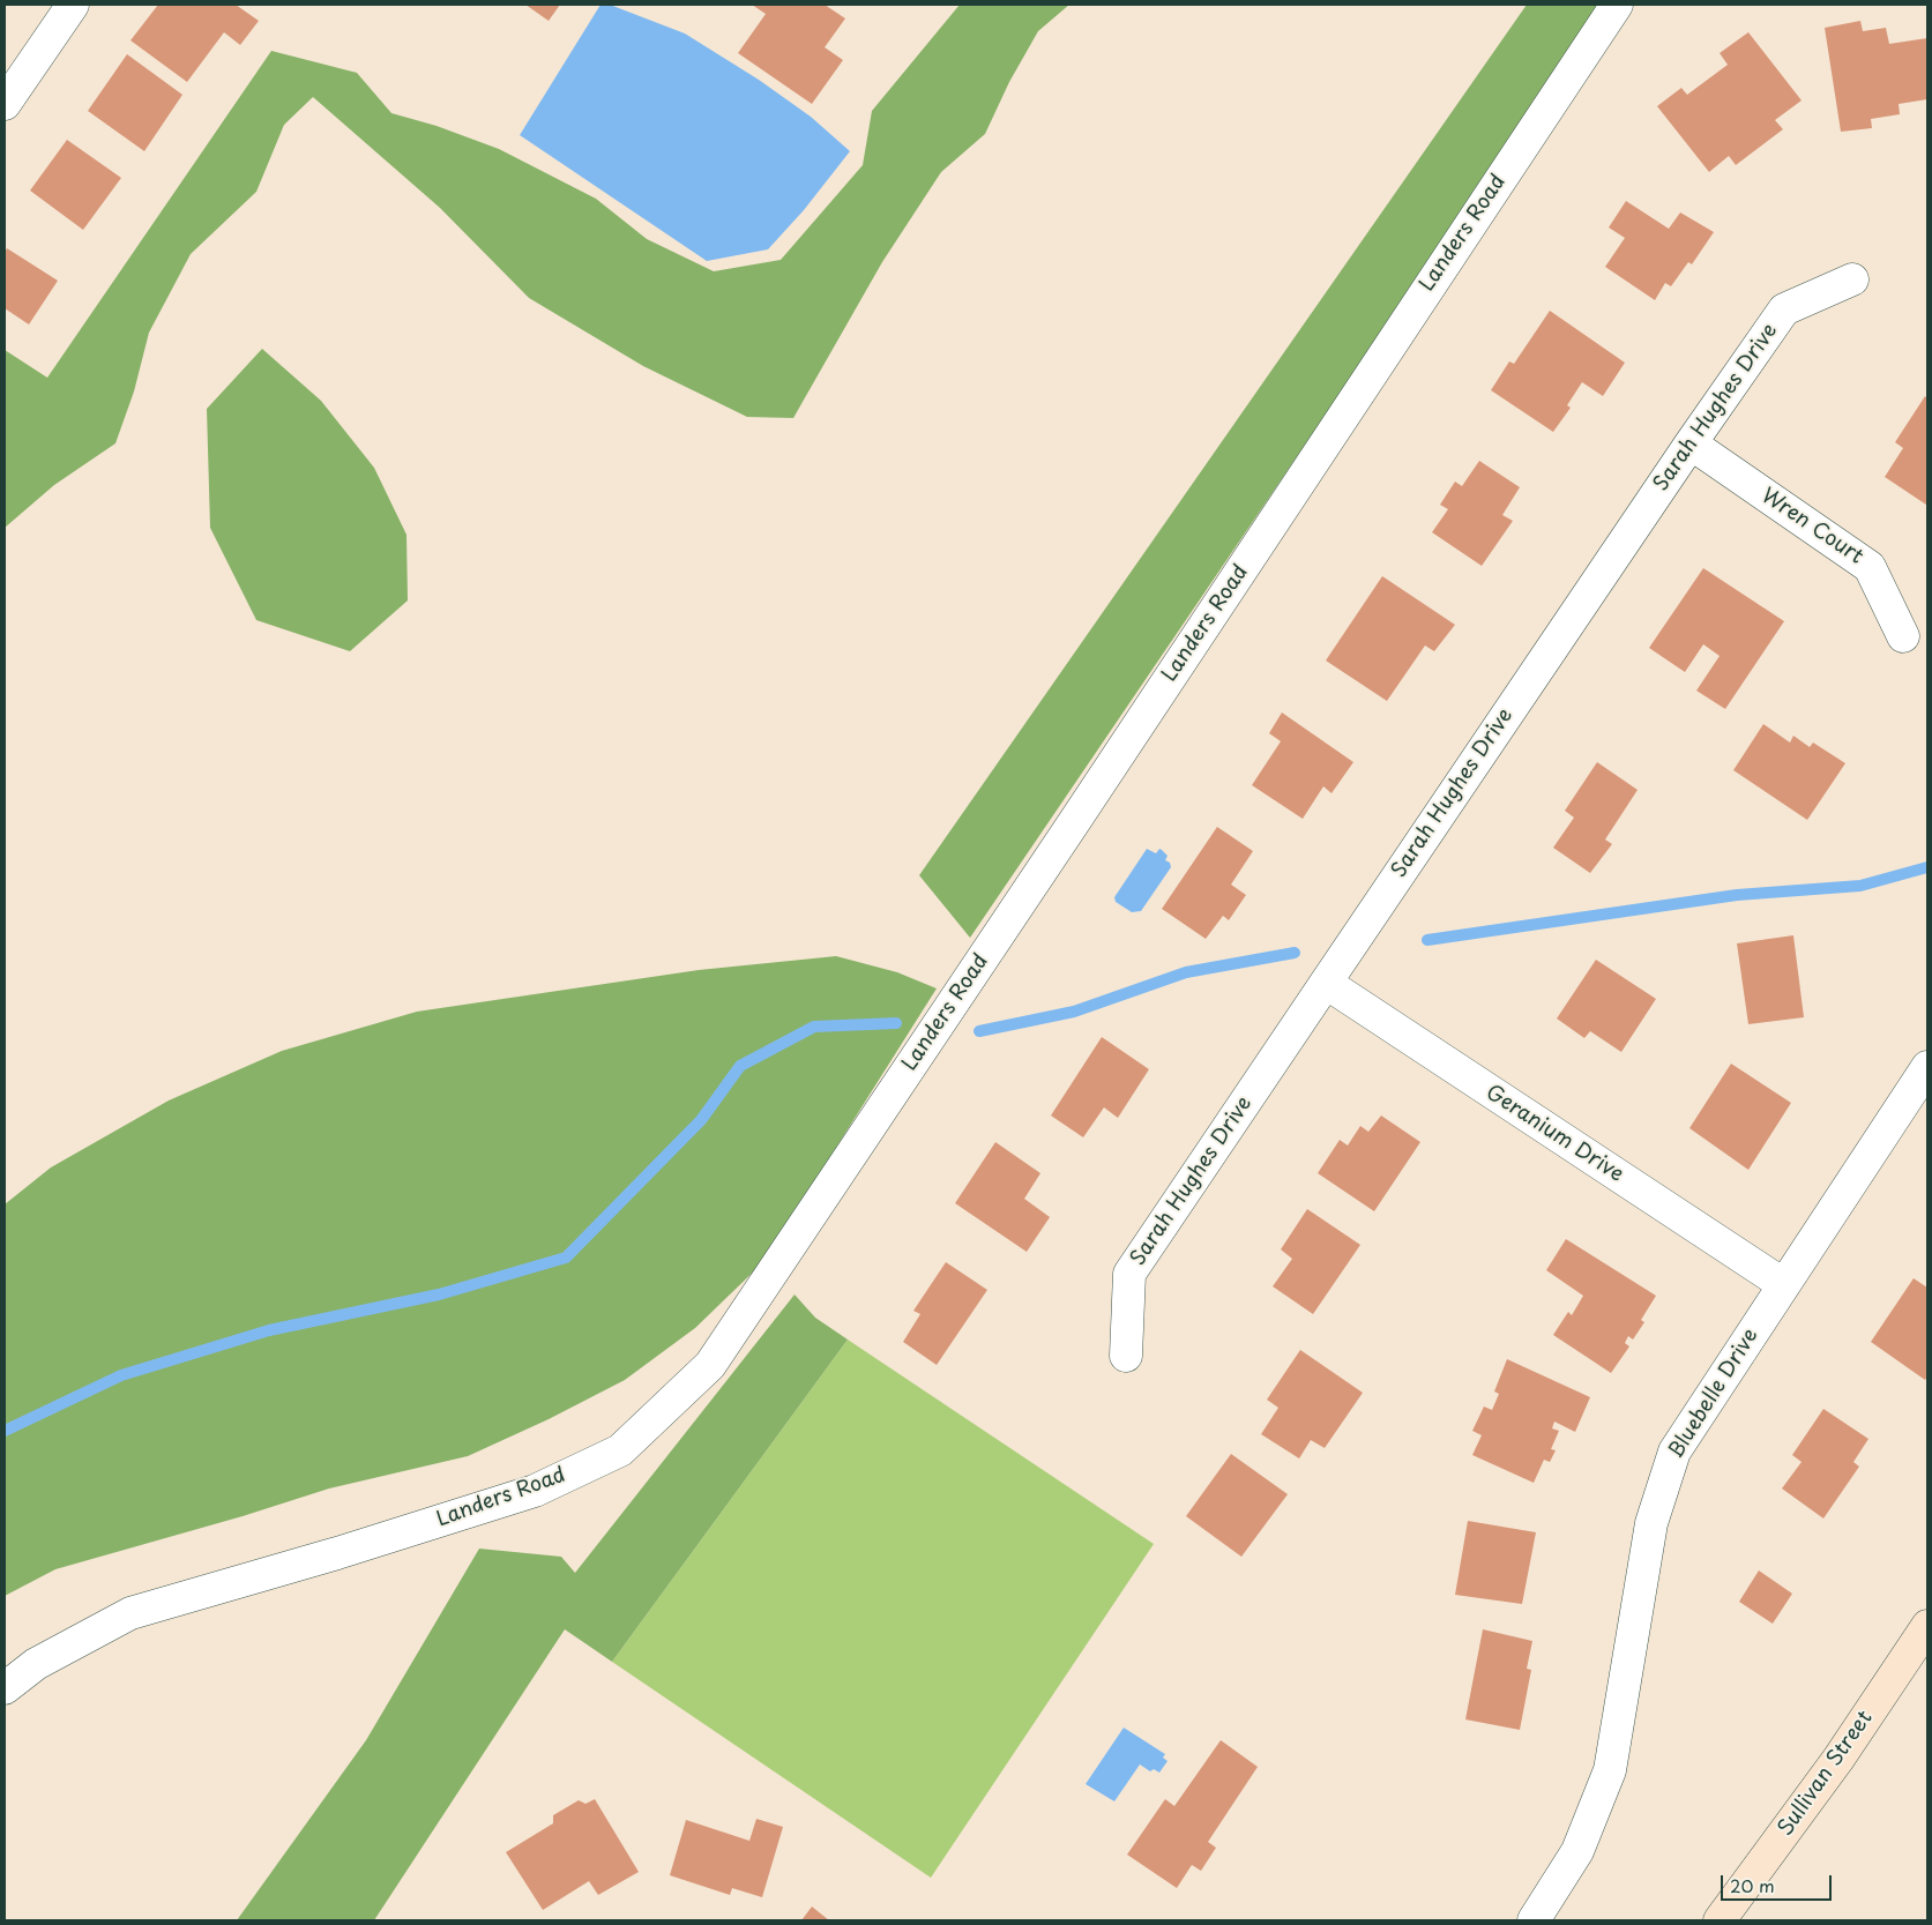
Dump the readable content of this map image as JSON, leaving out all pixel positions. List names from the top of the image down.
{
  "streets": {
    "main road": ["Sullivan Street"],
    "street": [
      "Landers Road",
      "Sarah Hughes Drive",
      "Wren Court",
      "Geranium Drive",
      "Bluebelle Drive"
    ]
  },
  "crossings": [
    ["Sarah Hughes Drive", "Wren Court"],
    ["Sarah Hughes Drive", "Geranium Drive"],
    ["Geranium Drive", "Bluebelle Drive"]
  ],
  "scale_bar": "20 m"
}
